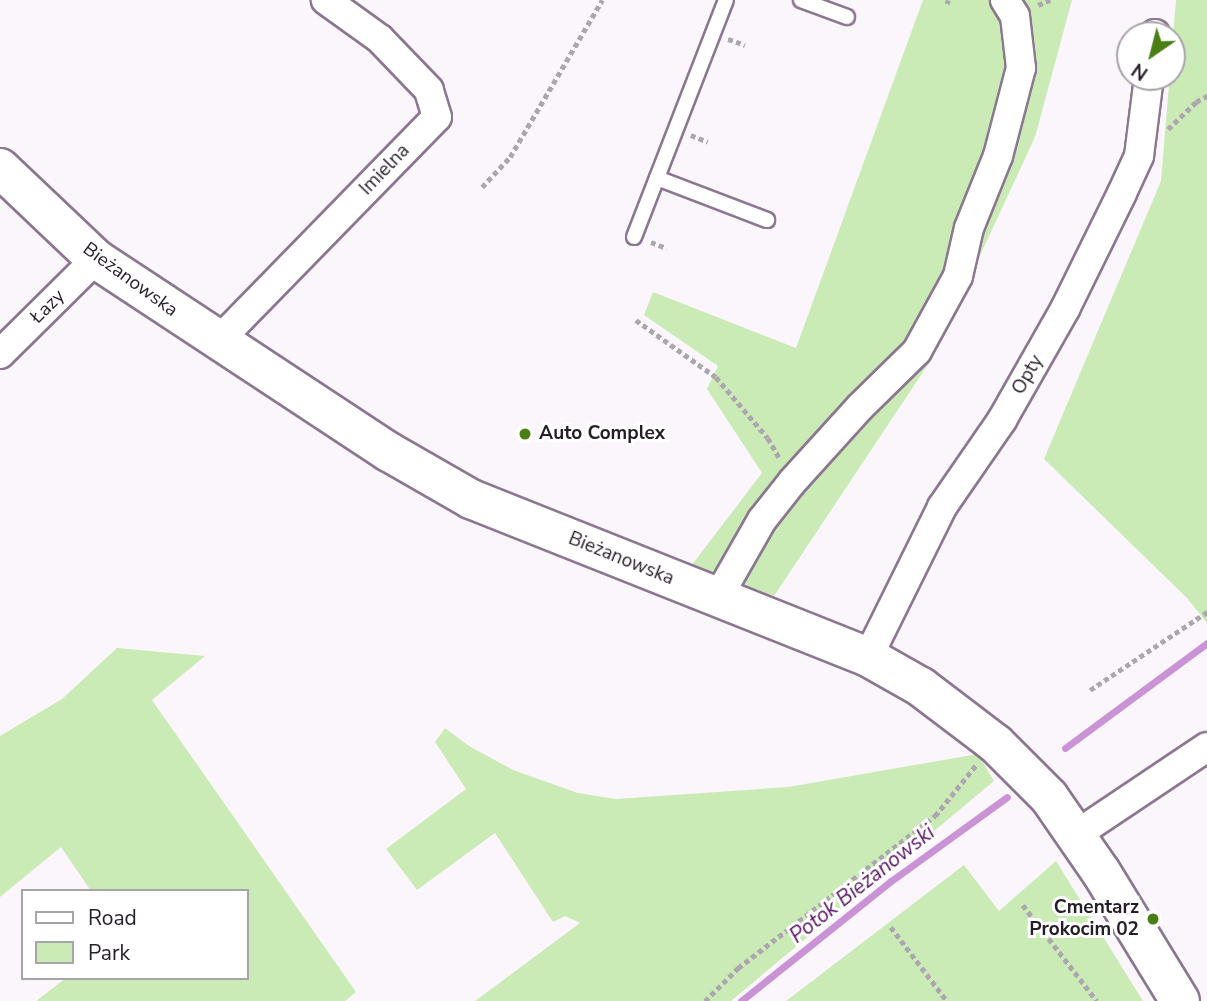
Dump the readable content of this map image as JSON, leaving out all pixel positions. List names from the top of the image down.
{
  "streets": {
    "street": [
      "Imielna",
      "Bieżanowska",
      "Łazy",
      "Opty"
    ]
  },
  "crossings": [
    ["Imielna", "Bieżanowska"],
    ["Bieżanowska", "Łazy"],
    ["Bieżanowska", "Opty"]
  ],
  "water": ["Potok Bieżanowski"],
  "places": ["Auto Complex", "Cmentarz Prokocim 02"],
  "legend": ["Road", "Park"],
  "north": "bottom left"
}
